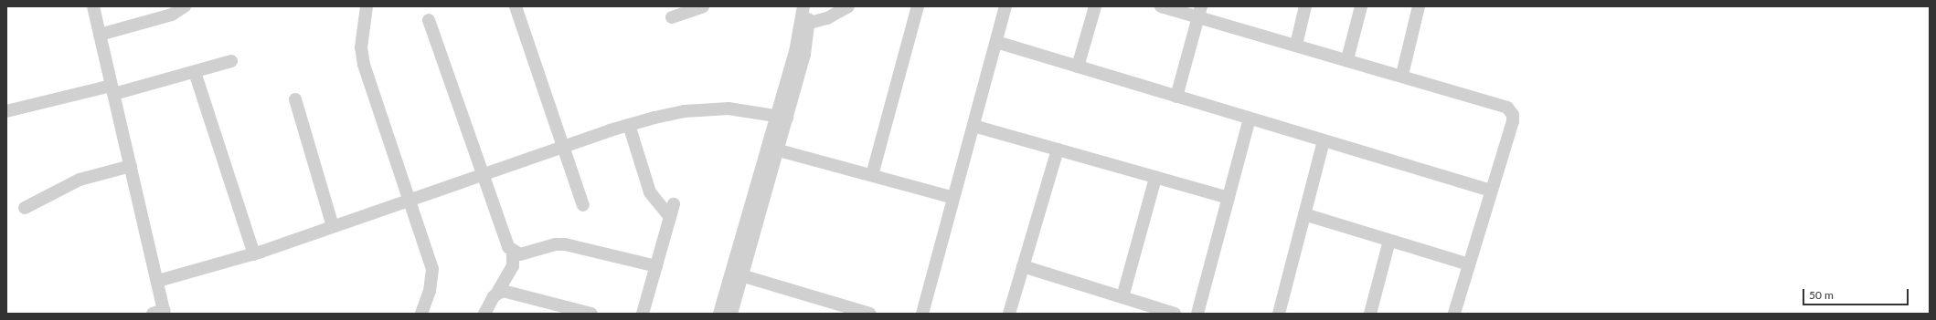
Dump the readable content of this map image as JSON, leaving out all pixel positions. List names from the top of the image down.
{
  "scale_bar": "50 m"
}
